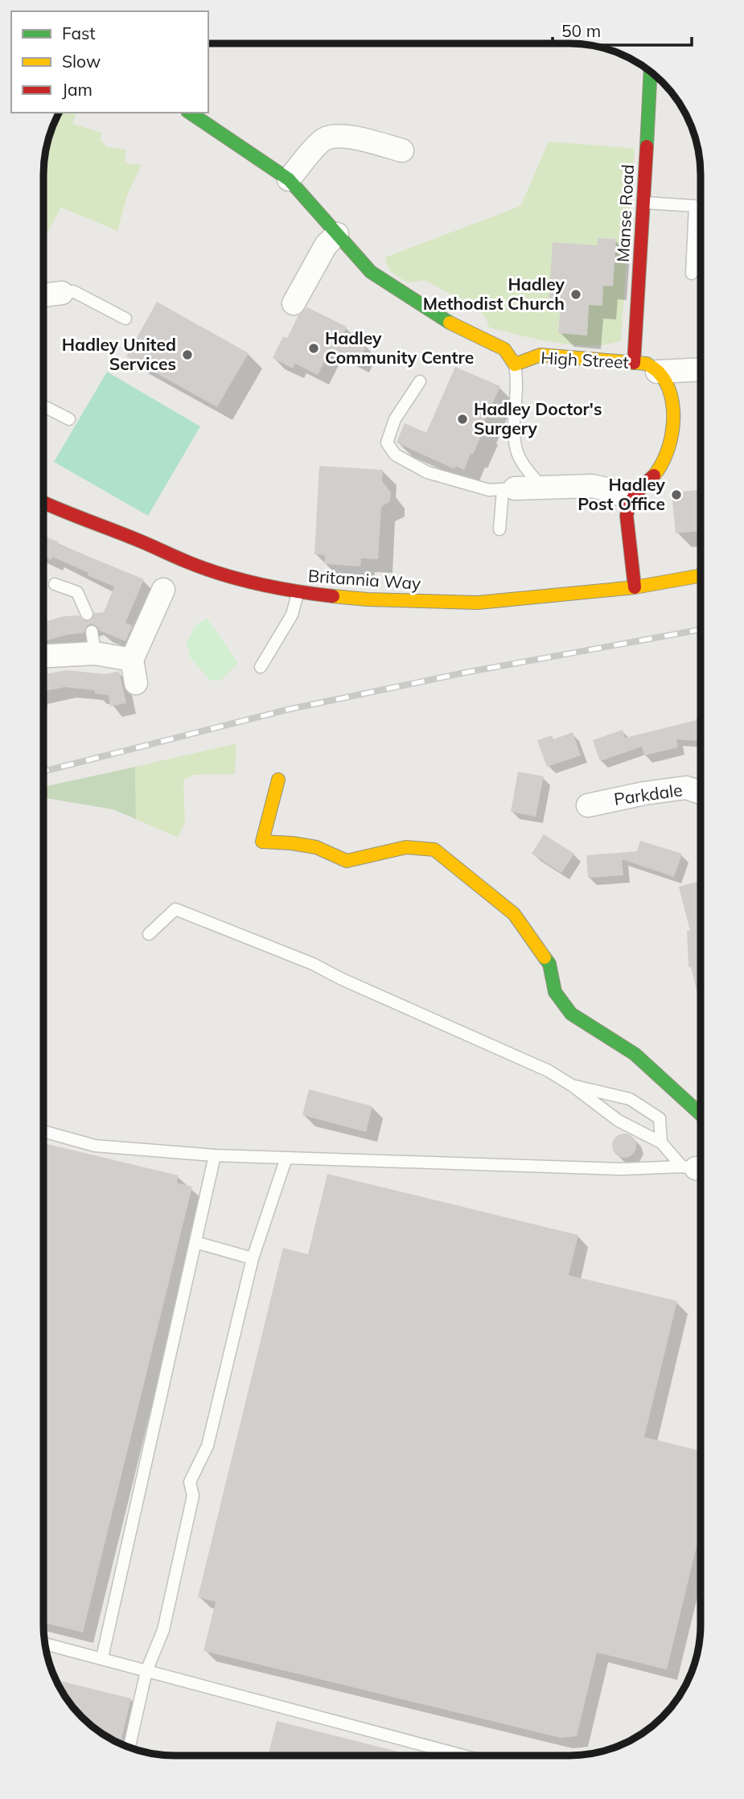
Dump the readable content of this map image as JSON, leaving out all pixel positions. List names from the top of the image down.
{
  "streets": {
    "street": [
      "Manse Road",
      "High Street",
      "Britannia Way",
      "Parkdale"
    ]
  },
  "crossings": [
    ["Manse Road", "High Street"]
  ],
  "places": [
    "Hadley Methodist Church",
    "Hadley Community Centre",
    "Hadley United Services",
    "Hadley Doctor's Surgery",
    "Hadley Post Office"
  ],
  "legend": ["Fast", "Slow", "Jam"],
  "scale_bar": "50 m"
}
